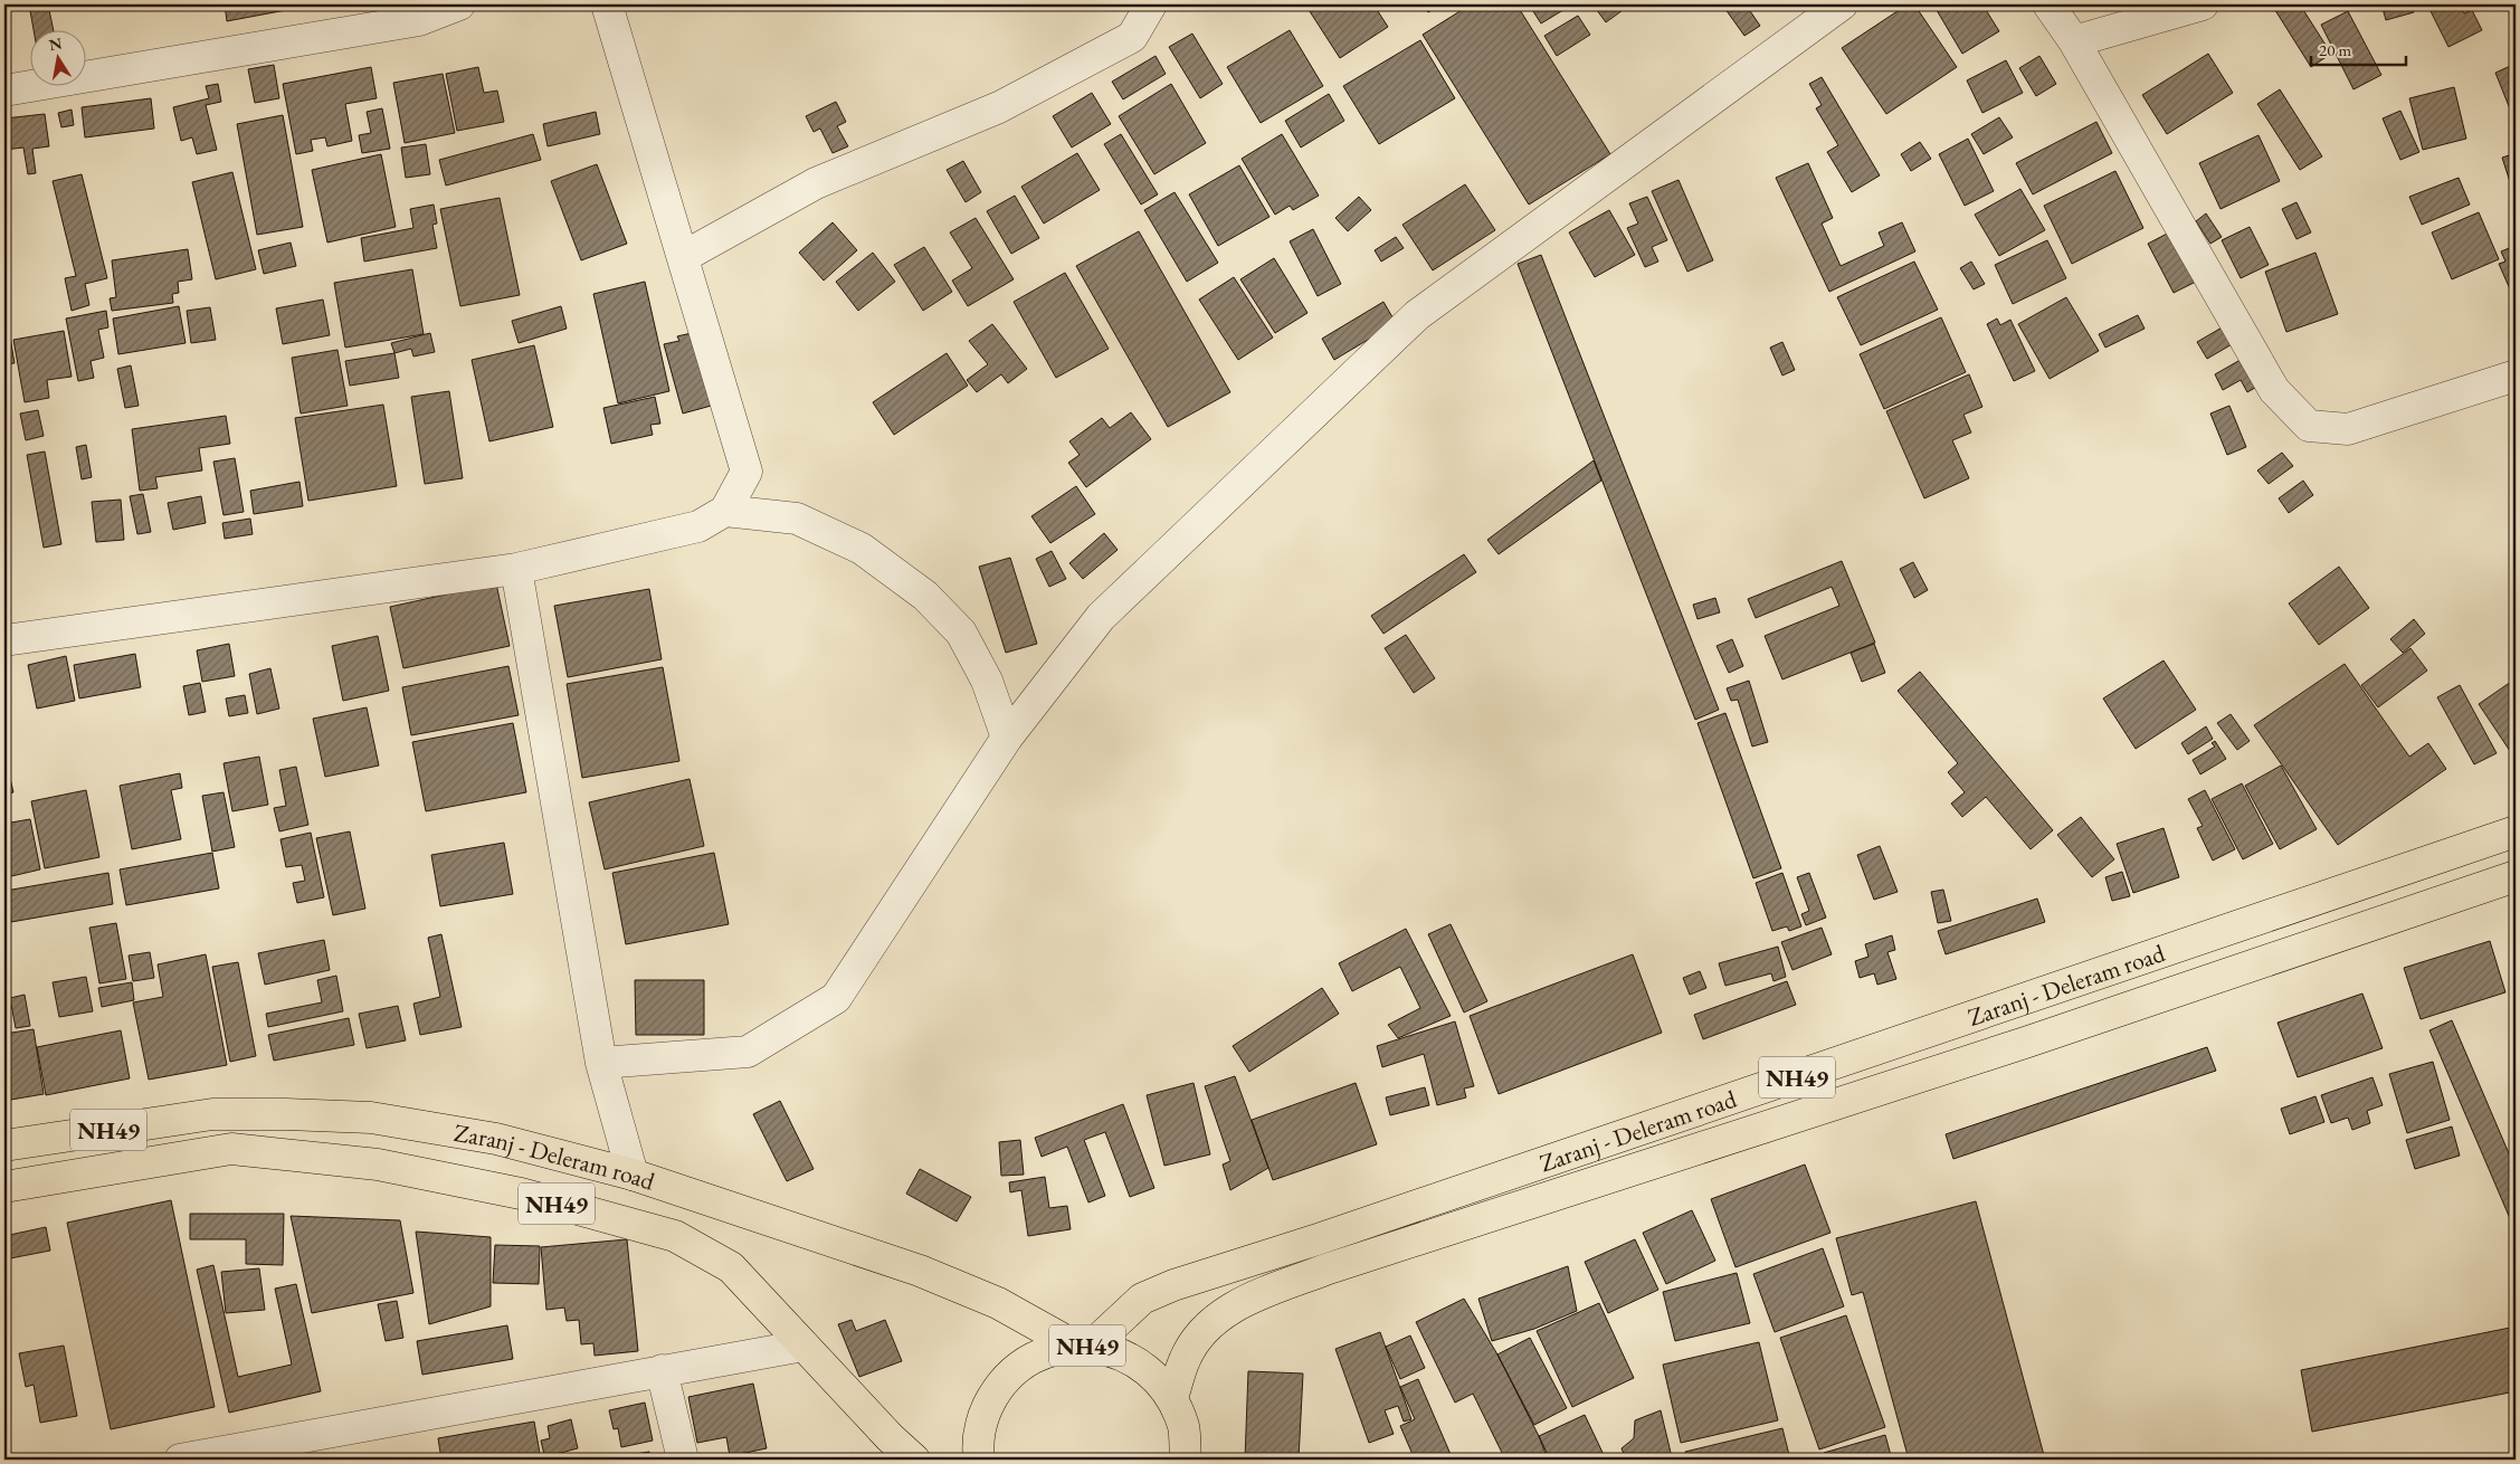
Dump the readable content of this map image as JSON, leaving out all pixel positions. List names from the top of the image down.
{
  "streets": {
    "highway": ["Zaranj - Deleram road", "NH49"]
  },
  "crossings": [
    ["Zaranj - Deleram road", "NH49"]
  ],
  "scale_bar": "20 m",
  "north": "top"
}
